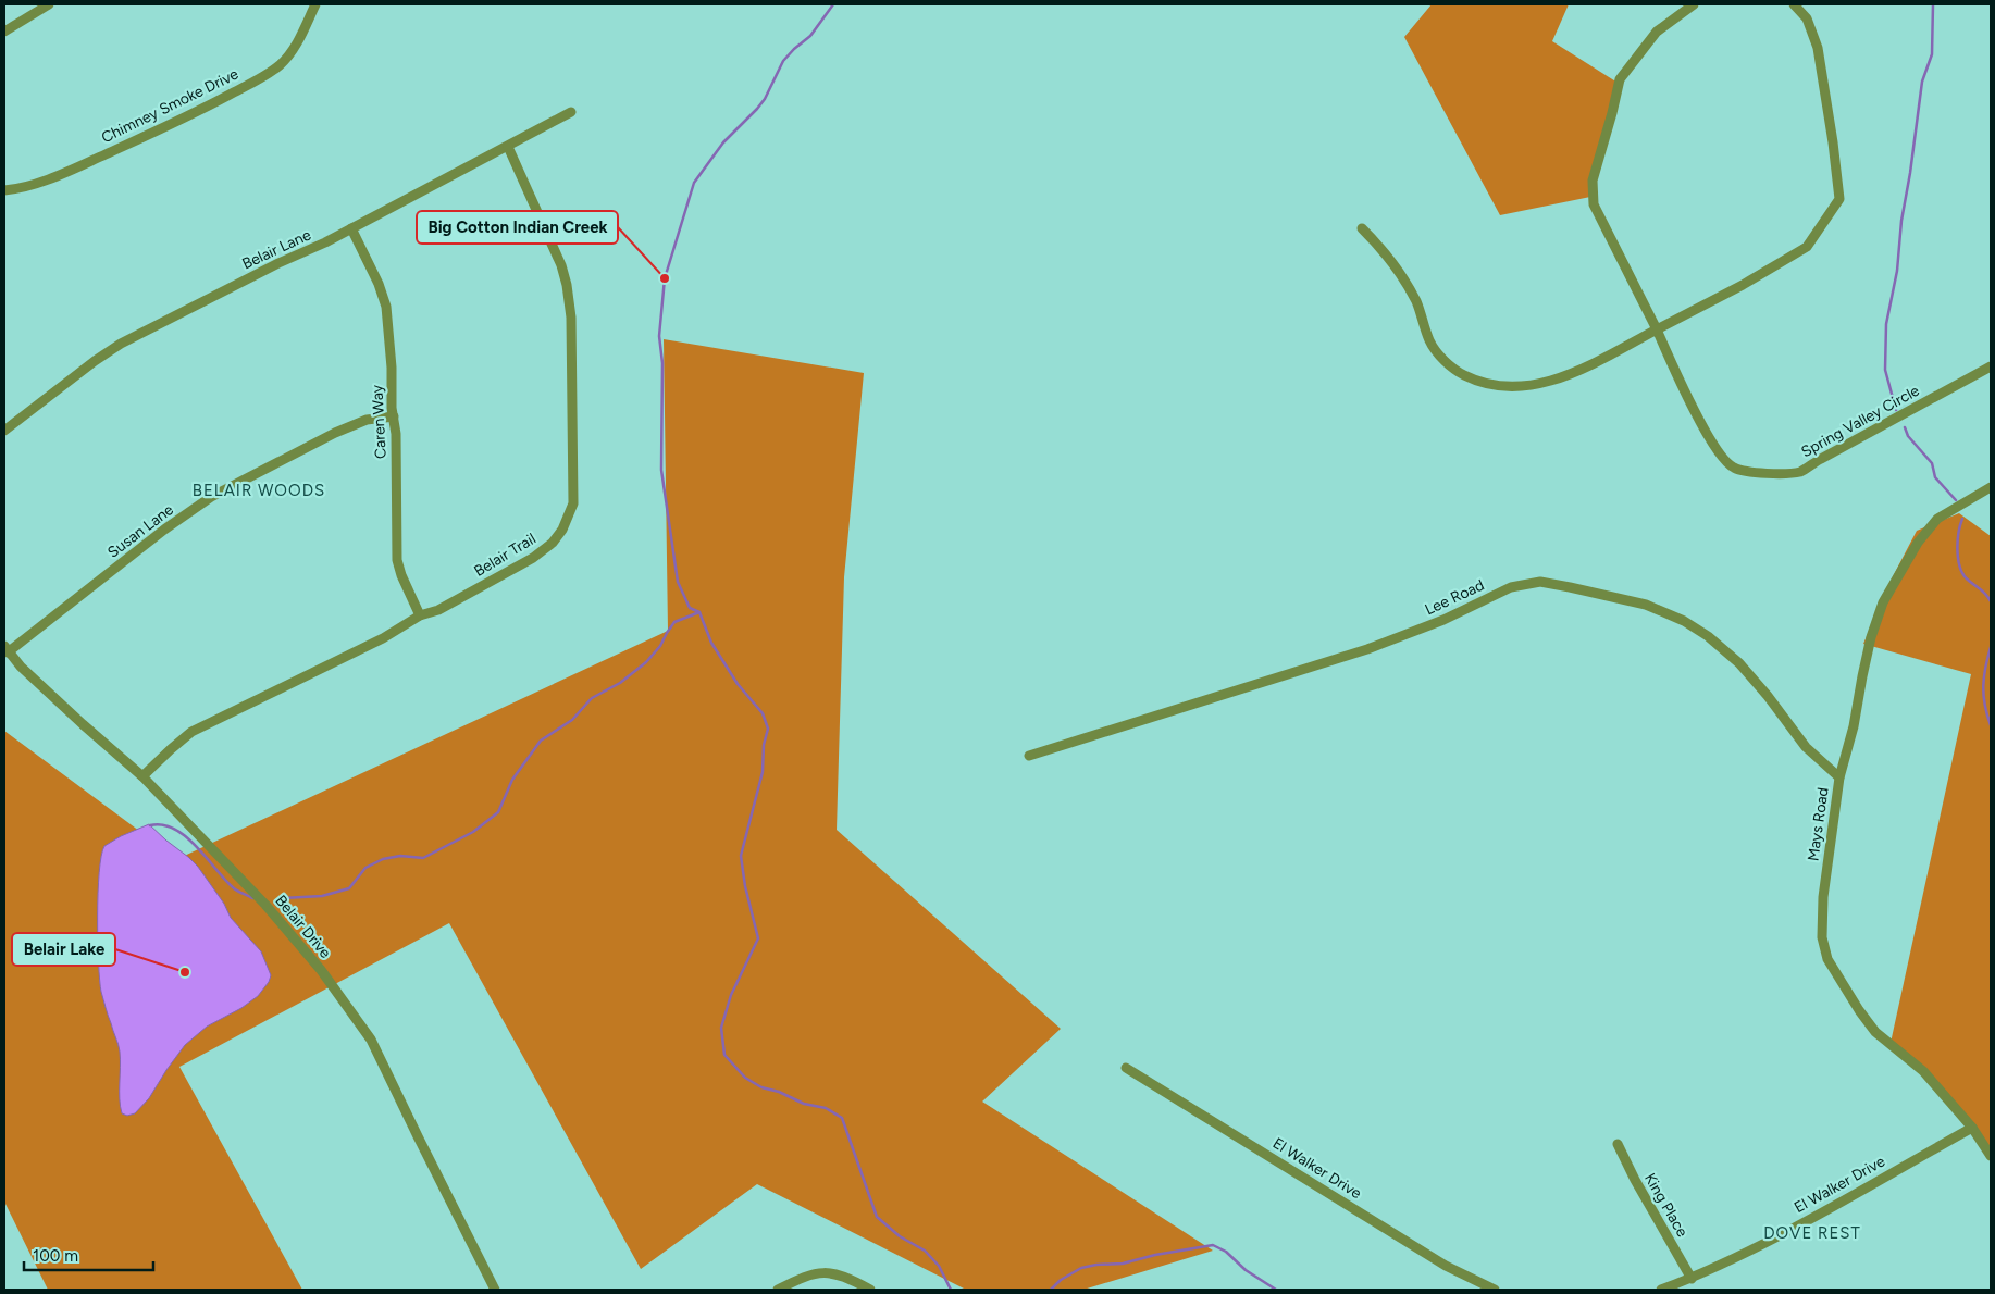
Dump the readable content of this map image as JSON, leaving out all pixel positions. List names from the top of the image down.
{
  "streets": {
    "street": [
      "Chimney Smoke Drive",
      "Belair Lane",
      "Spring Valley Circle",
      "Caren Way",
      "Susan Lane",
      "Belair Trail",
      "Lee Road",
      "Mays Road",
      "Belair Drive",
      "El Walker Drive",
      "King Place"
    ]
  },
  "crossings": [
    ["Belair Lane", "Caren Way"],
    ["Belair Lane", "Belair Trail"],
    ["Caren Way", "Susan Lane"],
    ["Caren Way", "Belair Trail"],
    ["Susan Lane", "Belair Drive"],
    ["Belair Trail", "Belair Drive"],
    ["Lee Road", "Mays Road"],
    ["Mays Road", "El Walker Drive"],
    ["El Walker Drive", "King Place"]
  ],
  "districts": ["BELAIR WOODS", "DOVE REST"],
  "places": ["Big Cotton Indian Creek", "Belair Lake"],
  "scale_bar": "100 m"
}
